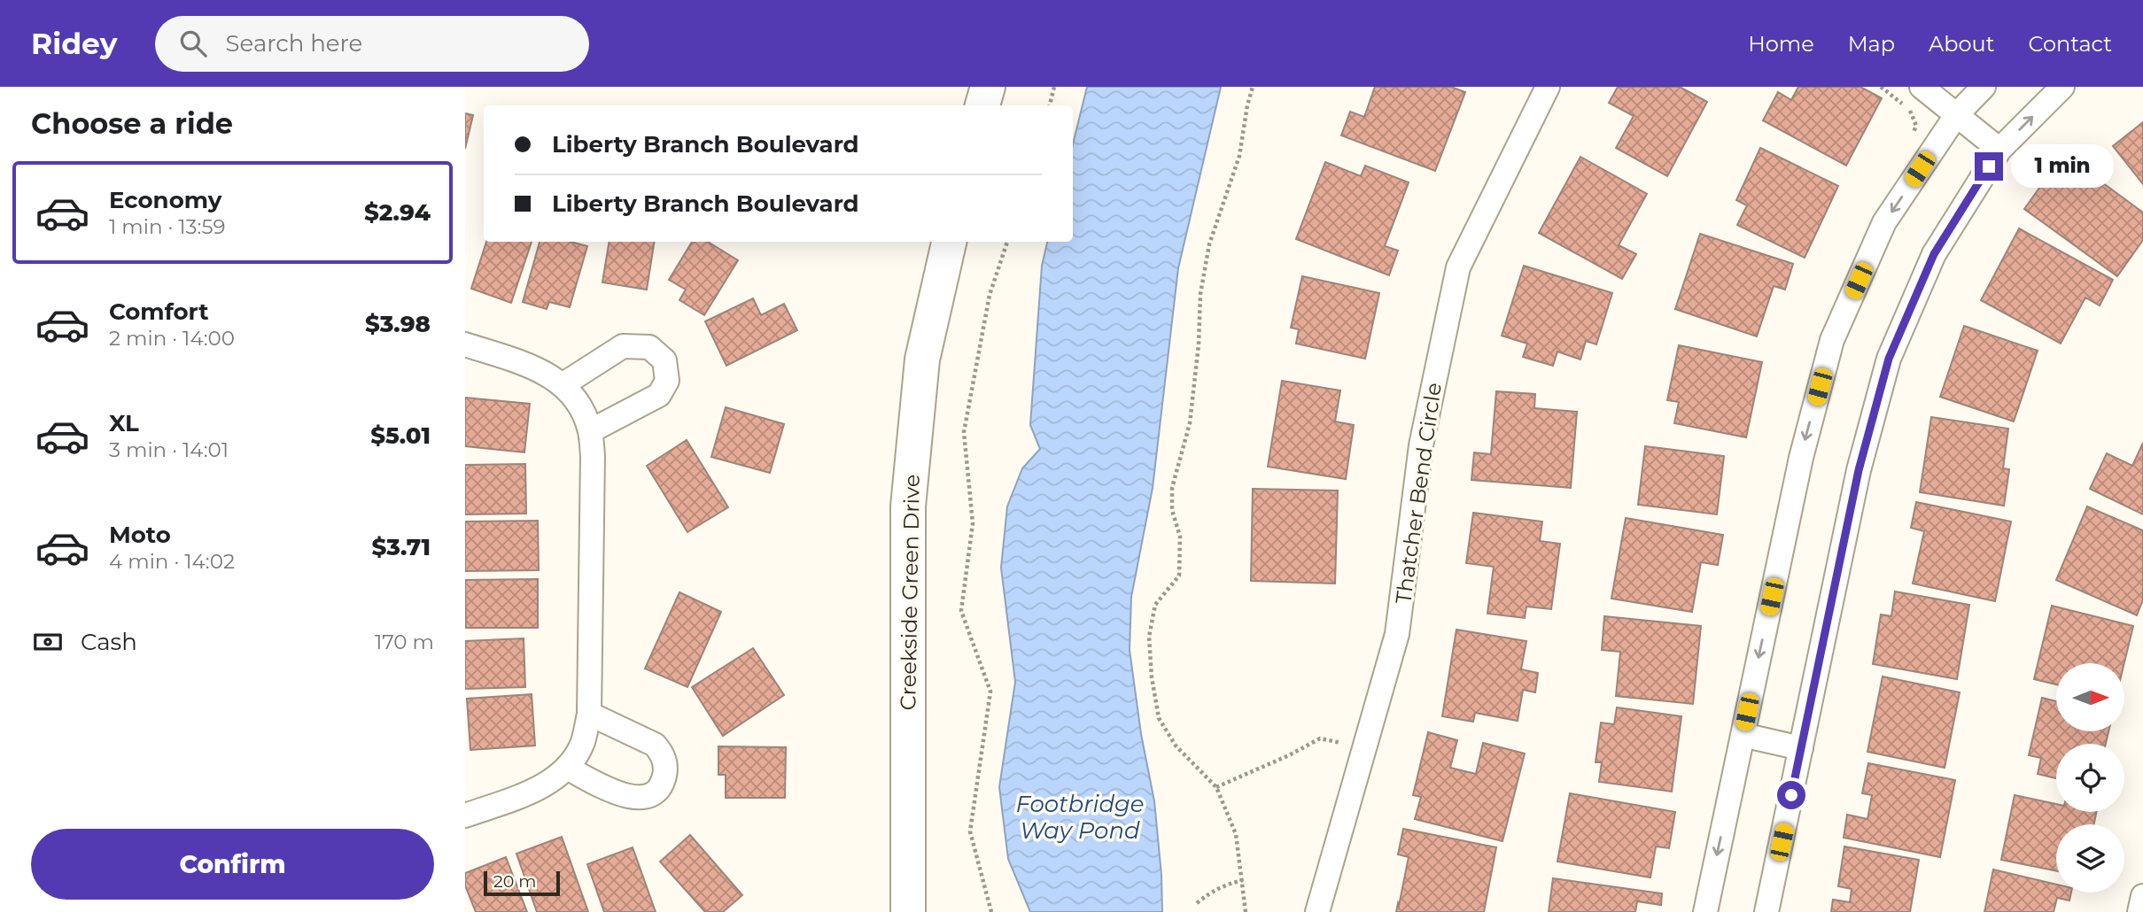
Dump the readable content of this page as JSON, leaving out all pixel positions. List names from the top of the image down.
{
  "streets": {
    "main road": ["Creekside Green Drive"],
    "street": ["Thatcher Bend Circle"]
  },
  "water": ["Footbridge Way Pond"],
  "scale_bar": "20 m",
  "north": "right",
  "page": {
    "header": "Ridey",
    "search": "Search here",
    "nav": [
      "Home",
      "Map",
      "About",
      "Contact"
    ],
    "heading": "Choose a ride",
    "banner": ["Liberty Branch Boulevard", "Liberty Branch Boulevard"],
    "bubble": "1 min",
    "list": [
      {
        "name": "Economy",
        "note": "1 min · 13:59",
        "value": "$2.94"
      },
      {
        "name": "Comfort",
        "note": "2 min · 14:00",
        "value": "$3.98"
      },
      {
        "name": "XL",
        "note": "3 min · 14:01",
        "value": "$5.01"
      },
      {
        "name": "Moto",
        "note": "4 min · 14:02",
        "value": "$3.71"
      }
    ],
    "pay": ["Cash", "170 m"],
    "buttons": "Confirm",
    "scale": "20 m"
  }
}
